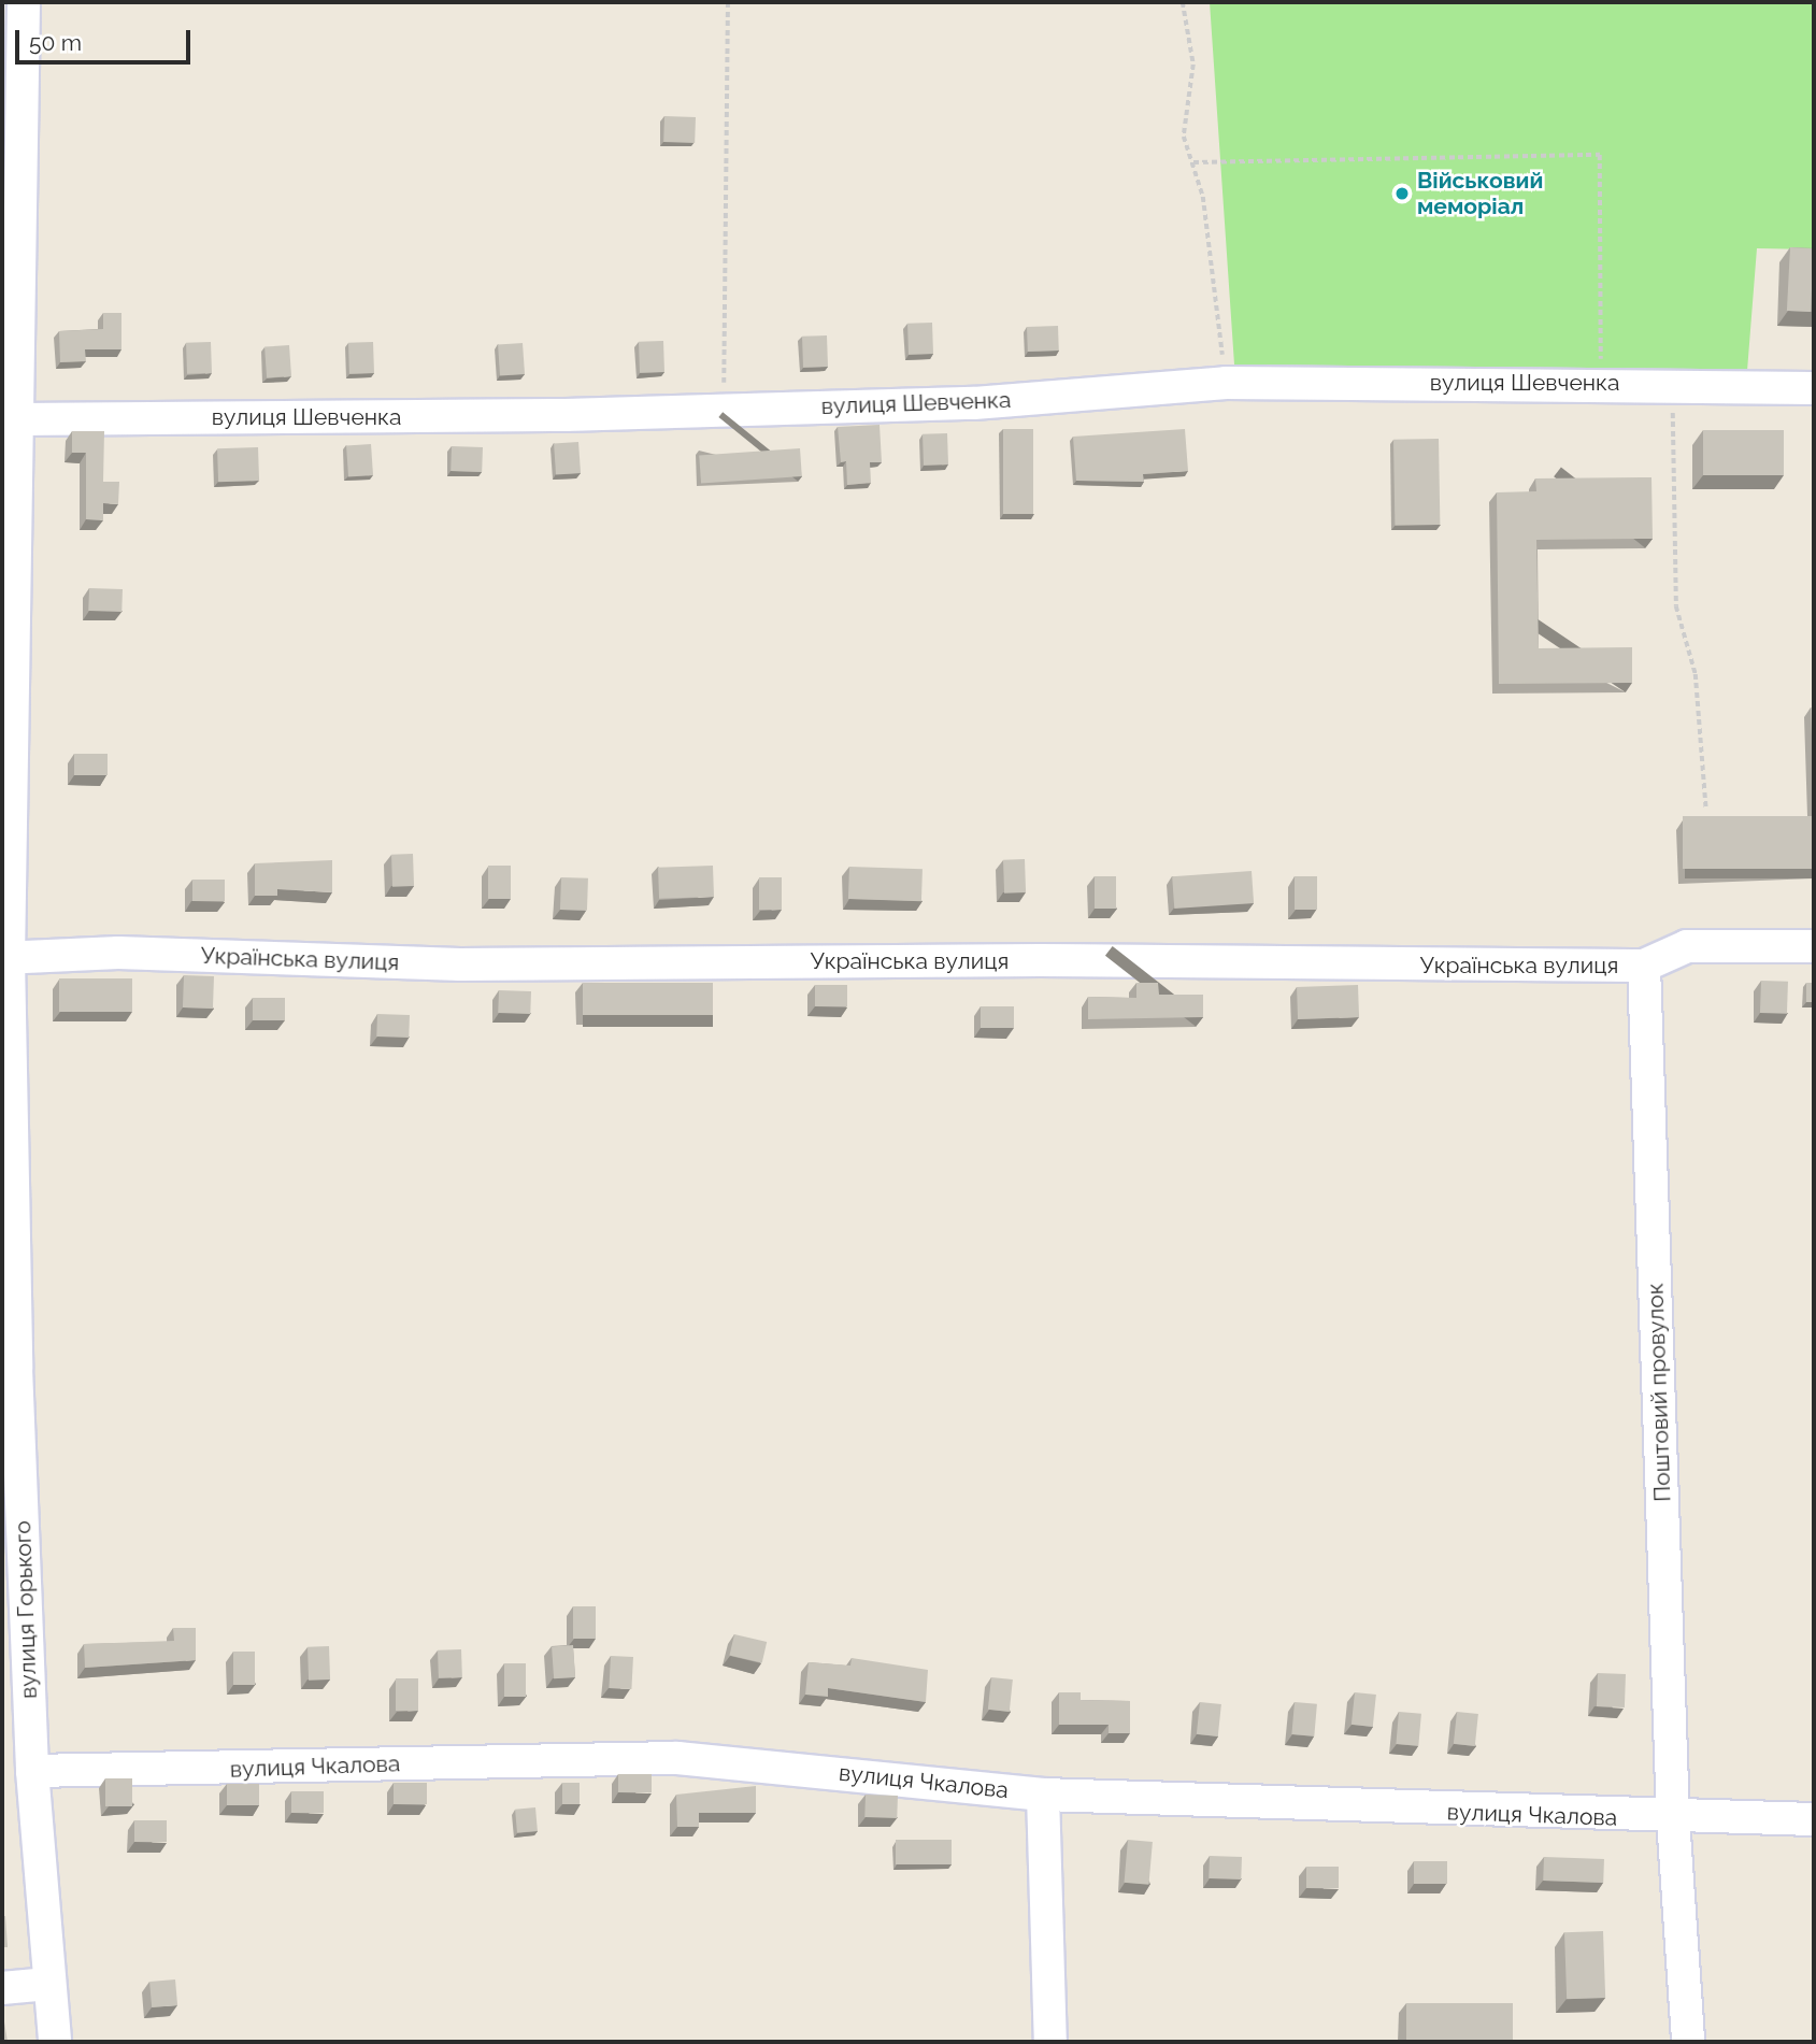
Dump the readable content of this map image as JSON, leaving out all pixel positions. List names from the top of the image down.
{
  "streets": {
    "street": [
      "вулиця Шевченка",
      "Українська вулиця",
      "Поштовий провулок",
      "вулиця Горького",
      "вулиця Чкалова"
    ]
  },
  "crossings": [
    ["вулиця Шевченка", "вулиця Горького"],
    ["Українська вулиця", "Поштовий провулок"],
    ["Українська вулиця", "вулиця Горького"],
    ["Поштовий провулок", "вулиця Чкалова"],
    ["вулиця Горького", "вулиця Чкалова"]
  ],
  "places": ["Військовий меморіал"],
  "scale_bar": "50 m"
}
